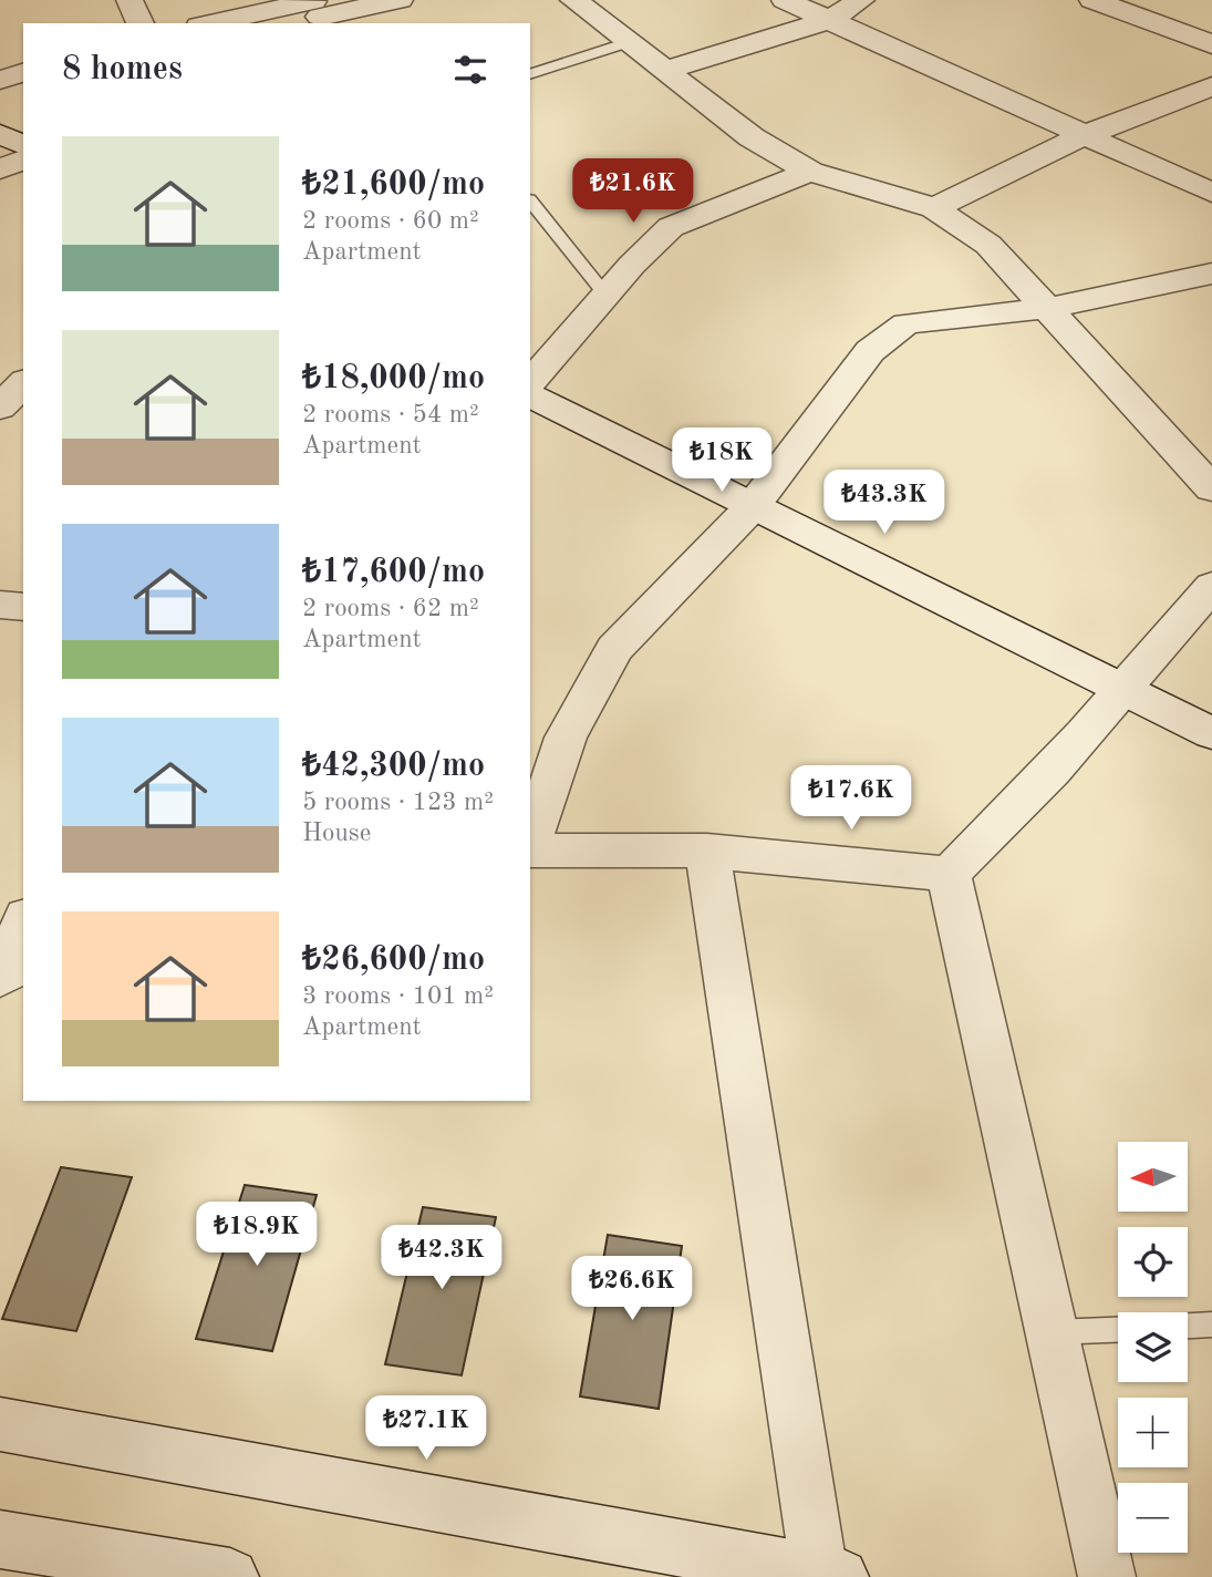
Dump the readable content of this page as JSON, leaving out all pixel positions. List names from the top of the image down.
{
  "north": "left",
  "page": {
    "heading": "8 homes",
    "list": [
      {
        "name": "₺21,600/mo",
        "note": "2 rooms · 60 m² · Apartment"
      },
      {
        "name": "₺18,000/mo",
        "note": "2 rooms · 54 m² · Apartment"
      },
      {
        "name": "₺17,600/mo",
        "note": "2 rooms · 62 m² · Apartment"
      },
      {
        "name": "₺42,300/mo",
        "note": "5 rooms · 123 m² · House"
      },
      {
        "name": "₺26,600/mo",
        "note": "3 rooms · 101 m² · Apartment"
      }
    ],
    "price": [
      "₺21.6K",
      "₺18K",
      "₺43.3K",
      "₺17.6K",
      "₺18.9K",
      "₺42.3K",
      "₺26.6K",
      "₺27.1K"
    ],
    "map_buttons": ["+", "−"]
  }
}
